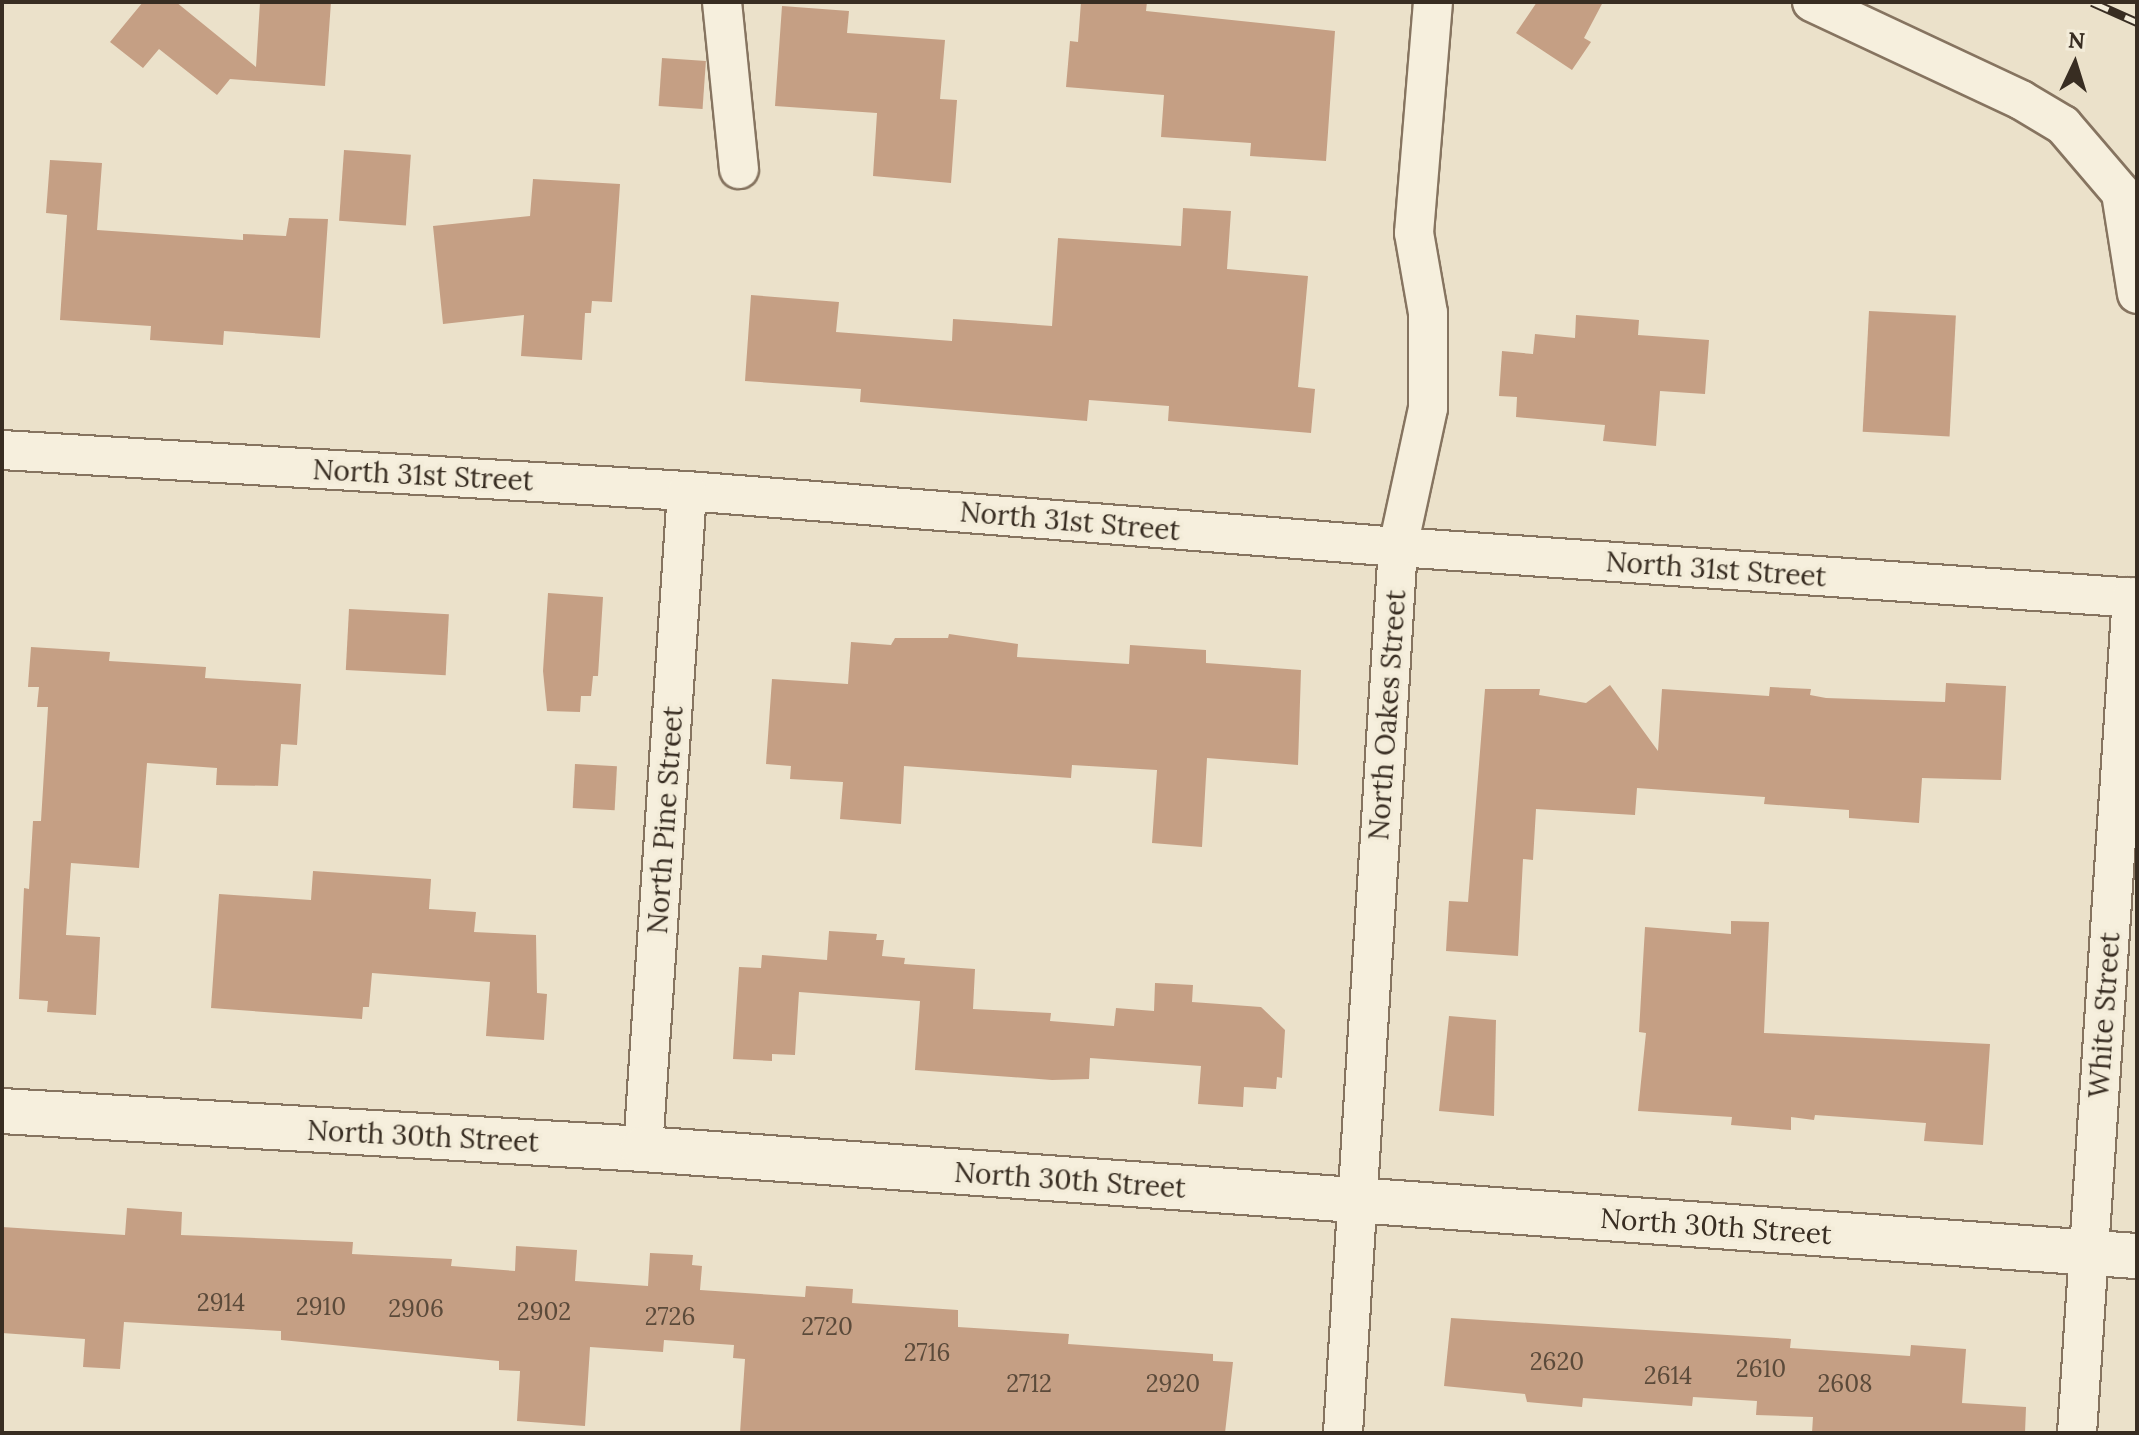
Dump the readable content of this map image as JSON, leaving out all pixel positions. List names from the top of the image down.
{
  "streets": {
    "main road": ["North 30th Street"],
    "street": [
      "North 31st Street",
      "North Oakes Street",
      "North Pine Street",
      "White Street"
    ]
  },
  "crossings": [
    ["North 31st Street", "North Oakes Street"],
    ["North 31st Street", "North Pine Street"],
    ["North 31st Street", "White Street"],
    ["North Oakes Street", "North 30th Street"],
    ["North Pine Street", "North 30th Street"],
    ["White Street", "North 30th Street"]
  ],
  "house_numbers": [
    "2914",
    "2910",
    "2906",
    "2902",
    "2726",
    "2720",
    "2716",
    "2620",
    "2610",
    "2614",
    "2712",
    "2920",
    "2608"
  ],
  "north": "top"
}
